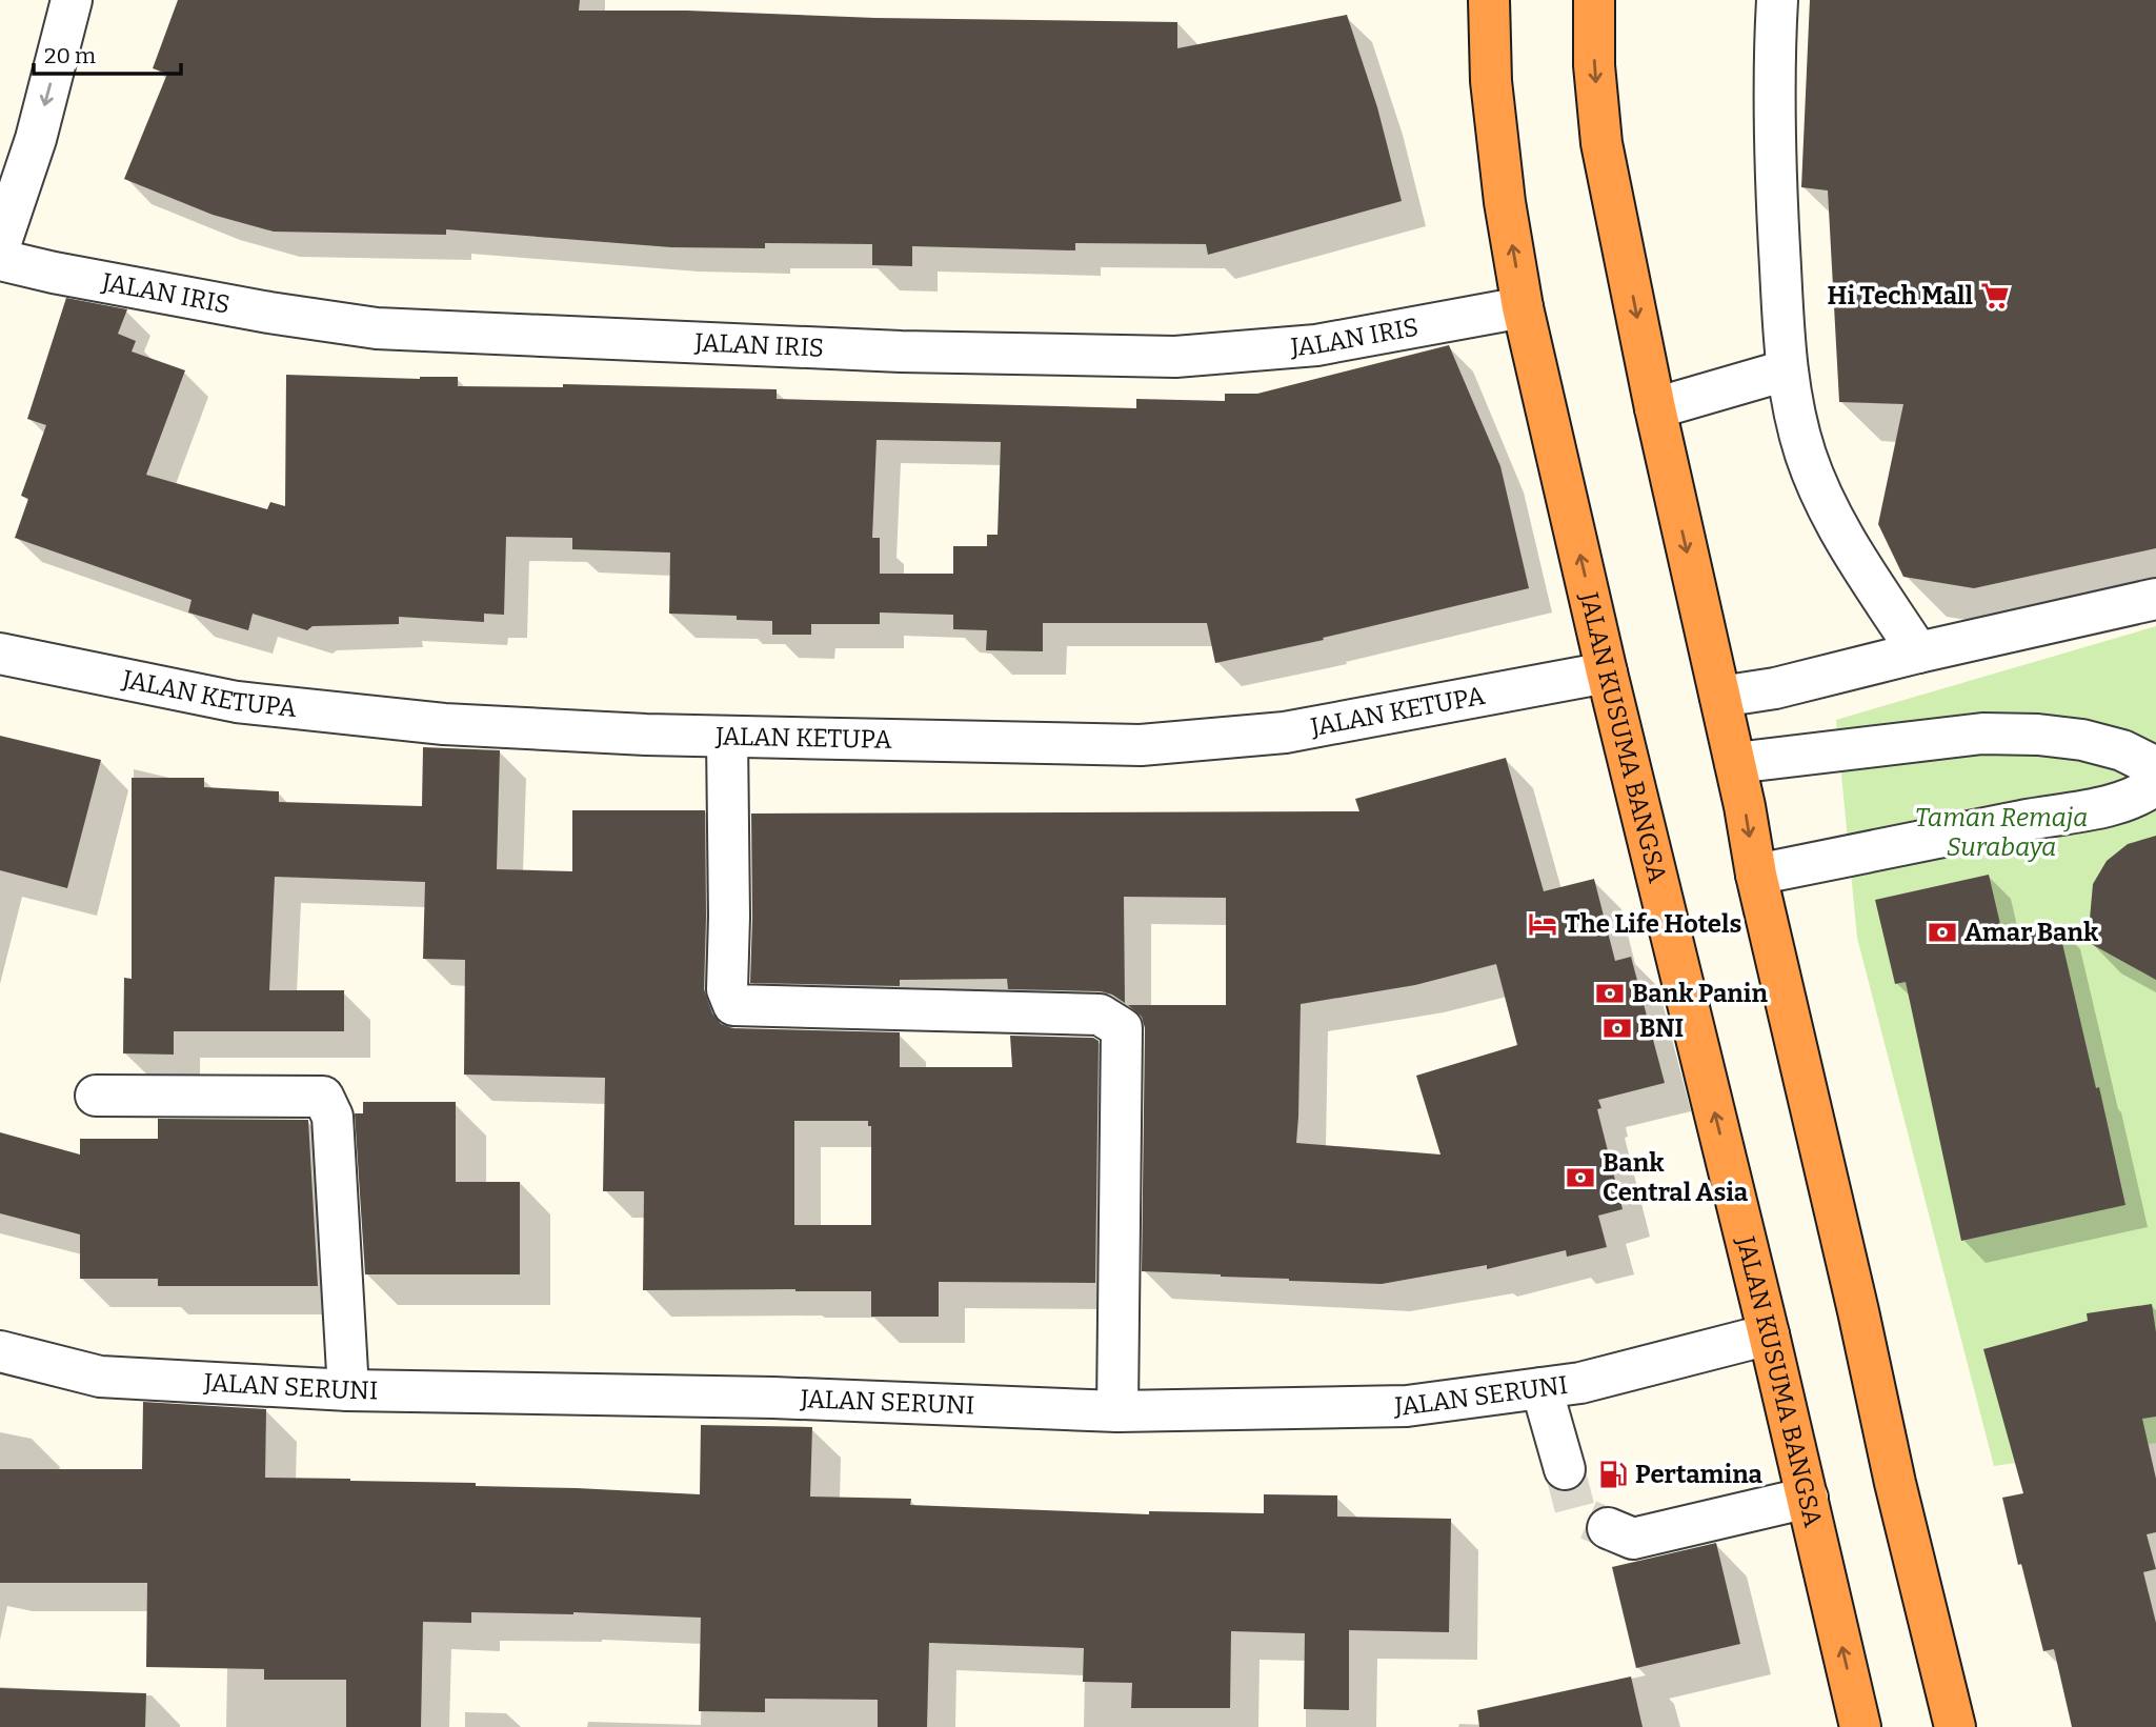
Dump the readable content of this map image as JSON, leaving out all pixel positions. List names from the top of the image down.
{
  "streets": {
    "highway": ["JALAN KUSUMA BANGSA"],
    "street": ["JALAN IRIS", "JALAN KETUPA", "JALAN SERUNI"]
  },
  "crossings": [
    ["JALAN IRIS", "JALAN KUSUMA BANGSA"],
    ["JALAN KETUPA", "JALAN KUSUMA BANGSA"],
    ["JALAN KUSUMA BANGSA", "JALAN SERUNI"]
  ],
  "parks": ["Taman Remaja Surabaya"],
  "places": {
    "supermarket": ["Hi Tech Mall"],
    "hotel": ["The Life Hotels"],
    "bank": [
      "Amar Bank",
      "Bank Panin",
      "BNI",
      "Bank Central Asia"
    ],
    "fuel station": ["Pertamina"]
  },
  "scale_bar": "20 m"
}
